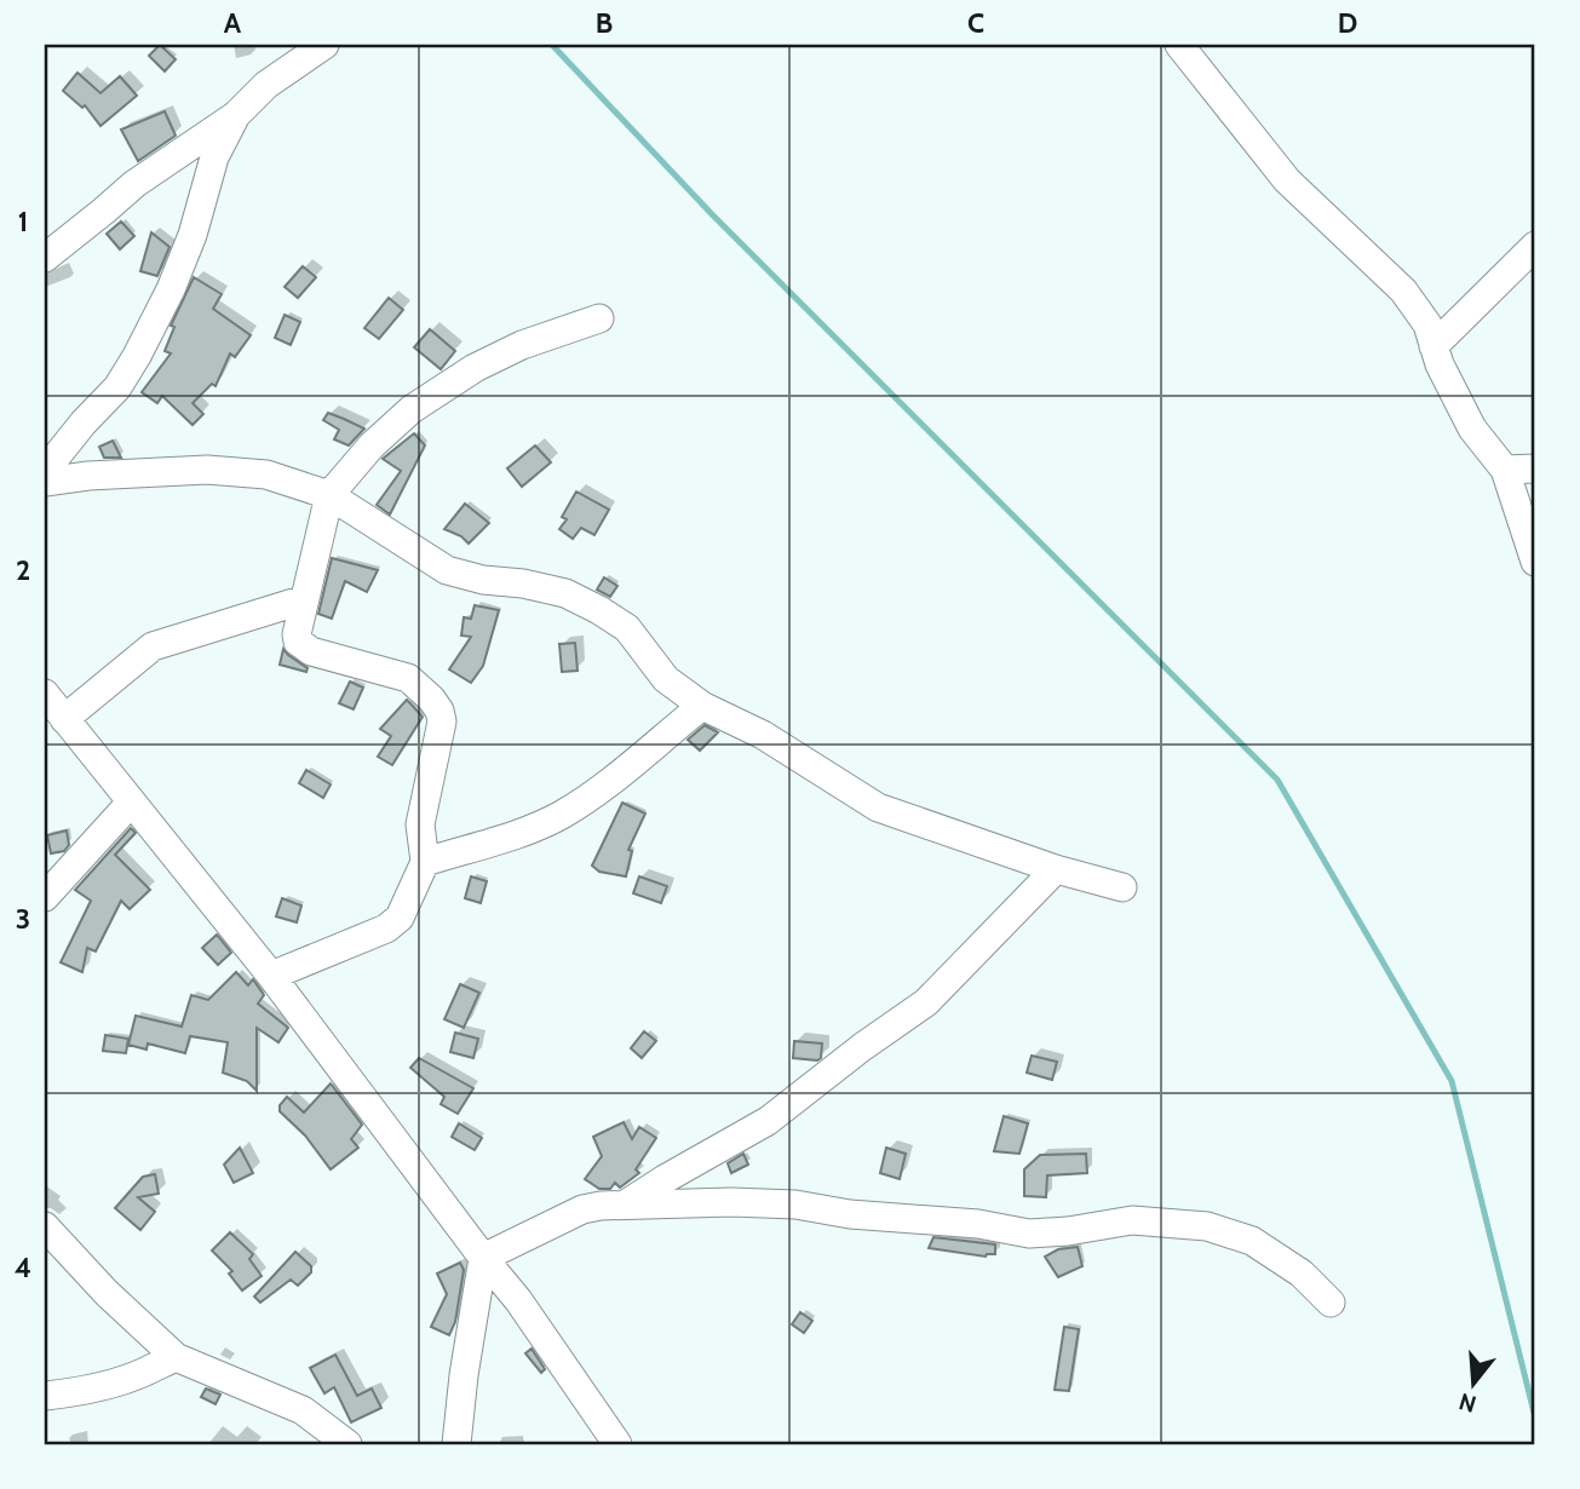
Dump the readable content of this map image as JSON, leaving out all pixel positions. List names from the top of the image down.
{
  "north": "bottom",
  "grid": {
    "columns": [
      "A",
      "B",
      "C",
      "D"
    ],
    "rows": [
      "1",
      "2",
      "3",
      "4"
    ]
  }
}
